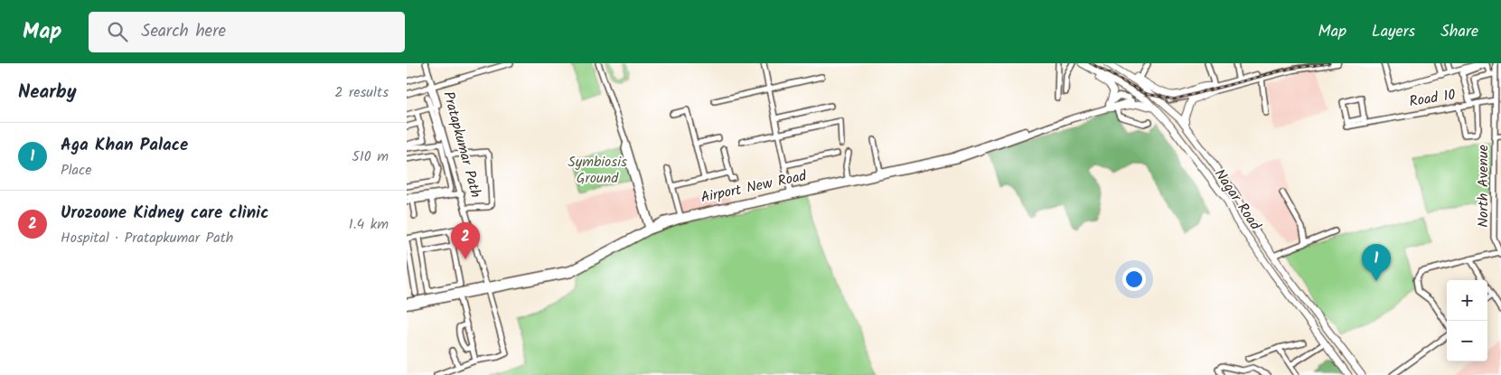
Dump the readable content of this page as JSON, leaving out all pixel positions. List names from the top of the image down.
{
  "streets": {
    "highway": ["Nagar Road"],
    "main road": ["Airport New Road"],
    "street": ["Road 10", "Pratapkumar Path", "North Avenue"]
  },
  "crossings": [
    ["Road 10", "North Avenue"],
    ["Pratapkumar Path", "Airport New Road"]
  ],
  "parks": ["Symbiosis Ground"],
  "page": {
    "header": "Map",
    "search": "Search here",
    "nav": ["Map", "Layers", "Share"],
    "heading": ["Nearby", "2 results"],
    "list": [
      {
        "mark": "1",
        "name": "Aga Khan Palace",
        "note": "Place",
        "value": "510 m"
      },
      {
        "mark": "2",
        "name": "Urozoone Kidney care clinic",
        "note": "Hospital · Pratapkumar Path",
        "value": "1.4 km"
      }
    ],
    "pins": ["2", "1"],
    "map_buttons": ["+", "−"]
  }
}
